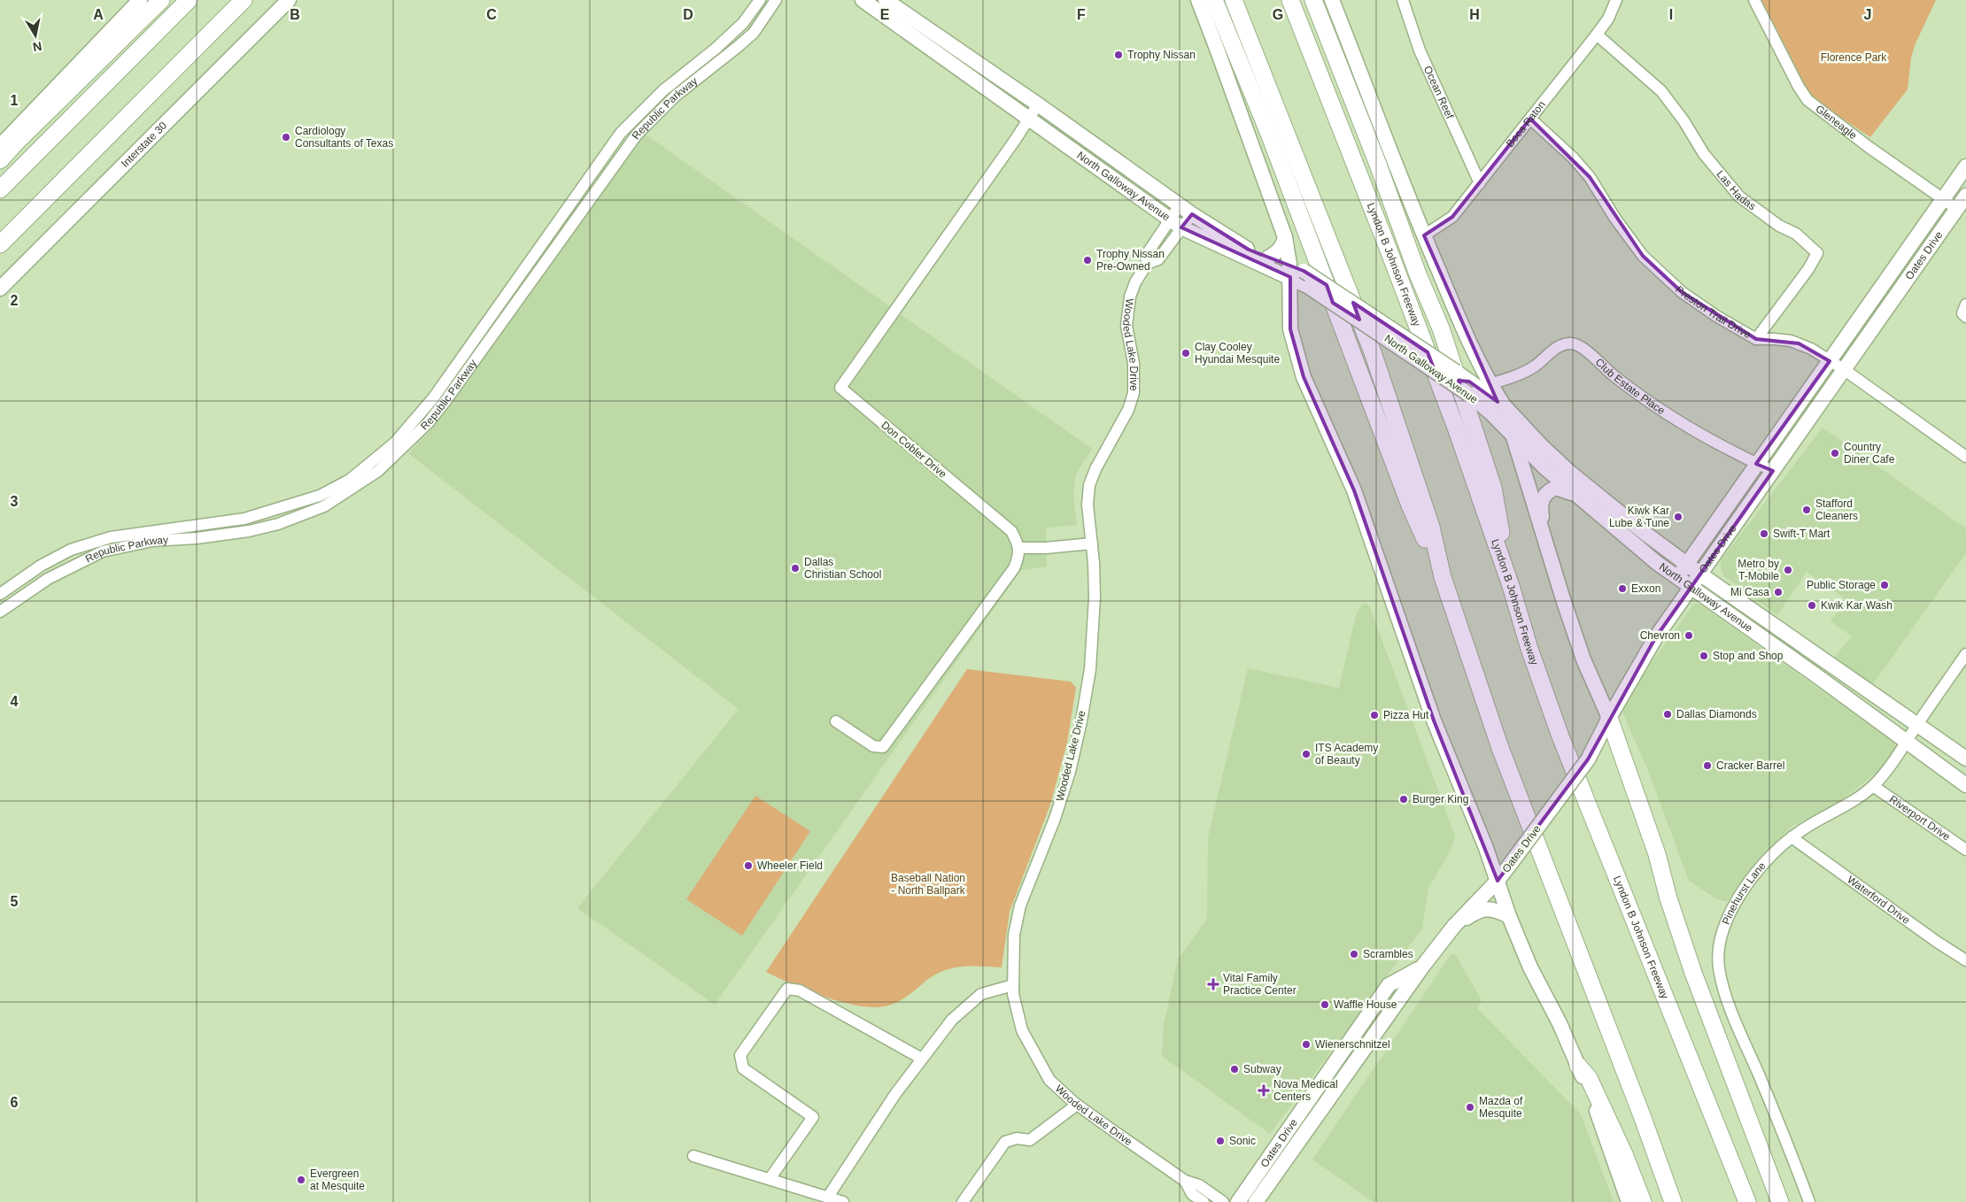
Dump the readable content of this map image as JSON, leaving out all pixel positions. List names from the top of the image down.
{
  "streets": {
    "highway": ["Lyndon B Johnson Freeway"],
    "main road": ["Interstate 30", "North Galloway Avenue", "Oates Drive"],
    "street": [
      "Ocean Reef",
      "Republic Parkway",
      "Gleneagle",
      "Boca Raton",
      "Las Hadas",
      "Preston Trail Drive",
      "Wooded Lake Drive",
      "Club Estate Place",
      "Don Cobler Drive",
      "Riverport Drive",
      "Pinehurst Lane",
      "Waterford Drive"
    ]
  },
  "crossings": [
    ["Ocean Reef", "Boca Raton"],
    ["Gleneagle", "Oates Drive"],
    ["Boca Raton", "Las Hadas"],
    ["Boca Raton", "Preston Trail Drive"],
    ["North Galloway Avenue", "Oates Drive"],
    ["North Galloway Avenue", "Wooded Lake Drive"],
    ["North Galloway Avenue", "Don Cobler Drive"],
    ["North Galloway Avenue", "Pinehurst Lane"],
    ["Las Hadas", "Preston Trail Drive"],
    ["Oates Drive", "Preston Trail Drive"],
    ["Oates Drive", "Club Estate Place"],
    ["Riverport Drive", "Pinehurst Lane"],
    ["Pinehurst Lane", "Waterford Drive"]
  ],
  "parks": ["Florence Park", "Baseball Nation - North Ballpark"],
  "places": {
    "other": [
      "Trophy Nissan",
      "Cardiology Consultants of Texas",
      "Trophy Nissan Pre-Owned",
      "Clay Cooley Hyundai Mesquite",
      "Country Diner Cafe",
      "Stafford Cleaners",
      "Kiwk Kar Lube & Tune",
      "Swift-T Mart",
      "Dallas Christian School",
      "Metro by T-Mobile",
      "Public Storage",
      "Exxon",
      "Mi Casa",
      "Kwik Kar Wash",
      "Chevron",
      "Stop and Shop",
      "Dallas Diamonds",
      "Pizza Hut",
      "ITS Academy of Beauty",
      "Cracker Barrel",
      "Burger King",
      "Wheeler Field",
      "Scrambles",
      "Waffle House",
      "Wienerschnitzel",
      "Subway",
      "Mazda of Mesquite",
      "Sonic",
      "Evergreen at Mesquite"
    ],
    "health": ["Vital Family Practice Center", "Nova Medical Centers"]
  },
  "north": "bottom",
  "grid": {
    "columns": [
      "A",
      "B",
      "C",
      "D",
      "E",
      "F",
      "G",
      "H",
      "I",
      "J"
    ],
    "rows": [
      "1",
      "2",
      "3",
      "4",
      "5",
      "6"
    ]
  }
}
